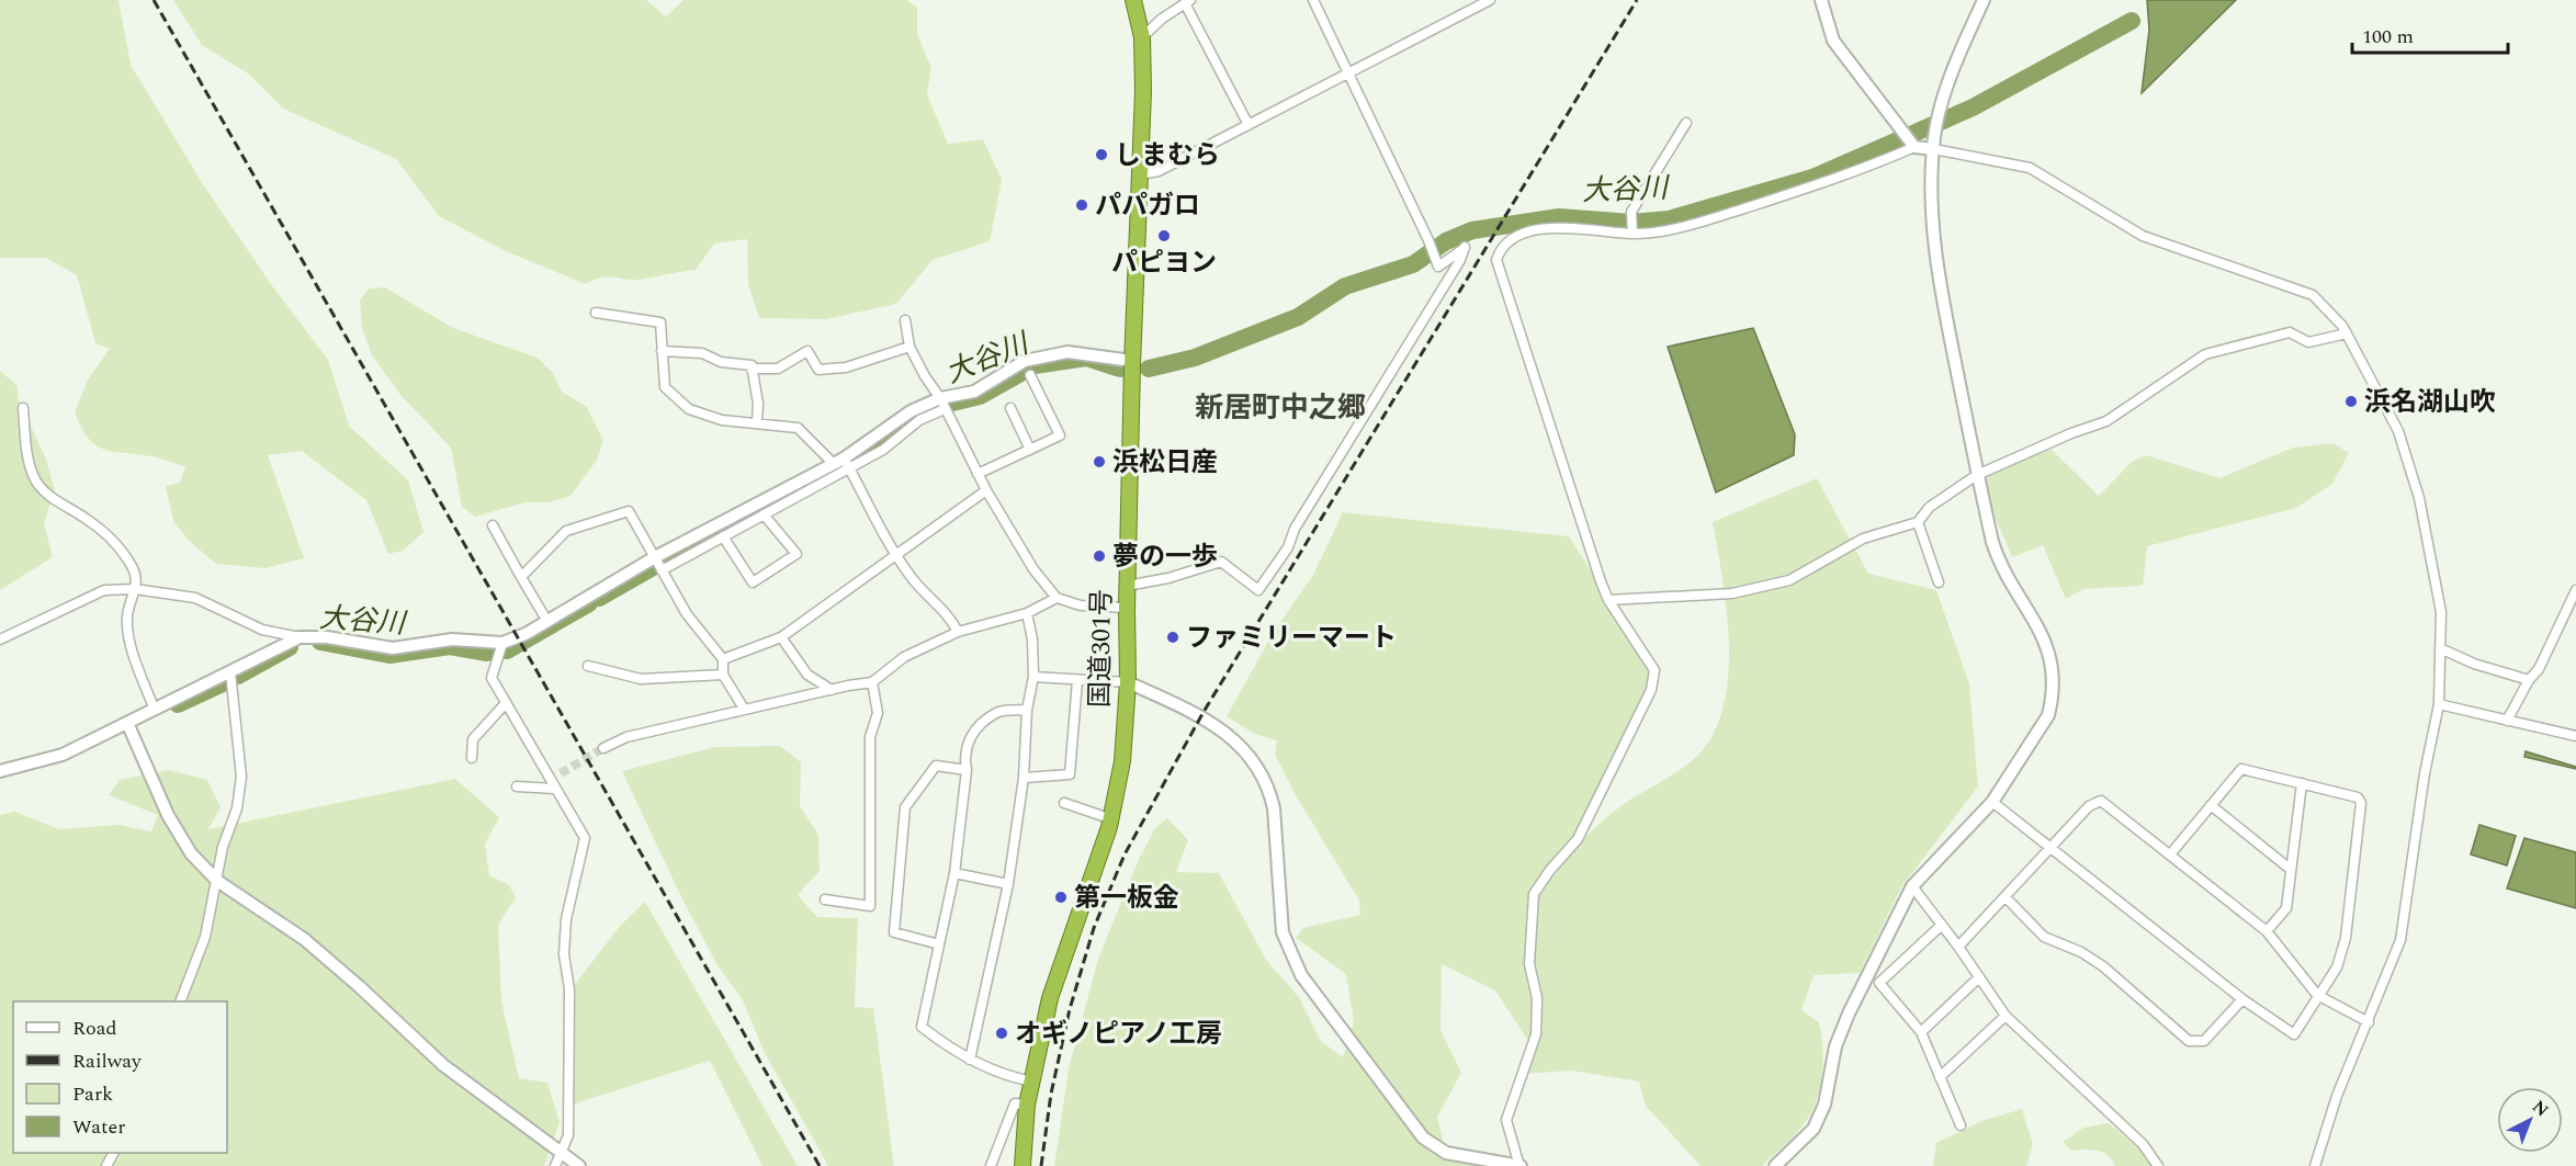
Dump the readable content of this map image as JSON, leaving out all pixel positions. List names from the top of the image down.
{
  "streets": {
    "highway": ["国道301号"]
  },
  "districts": ["新居町中之郷"],
  "water": ["大谷川"],
  "places": [
    "しまむら",
    "パパガロ",
    "パピヨン",
    "浜名湖山吹",
    "浜松日産",
    "夢の一歩",
    "ファミリーマート",
    "第一板金",
    "オギノピアノ工房"
  ],
  "legend": [
    "Road",
    "Railway",
    "Park",
    "Water"
  ],
  "scale_bar": "100 m",
  "north": "top right"
}
